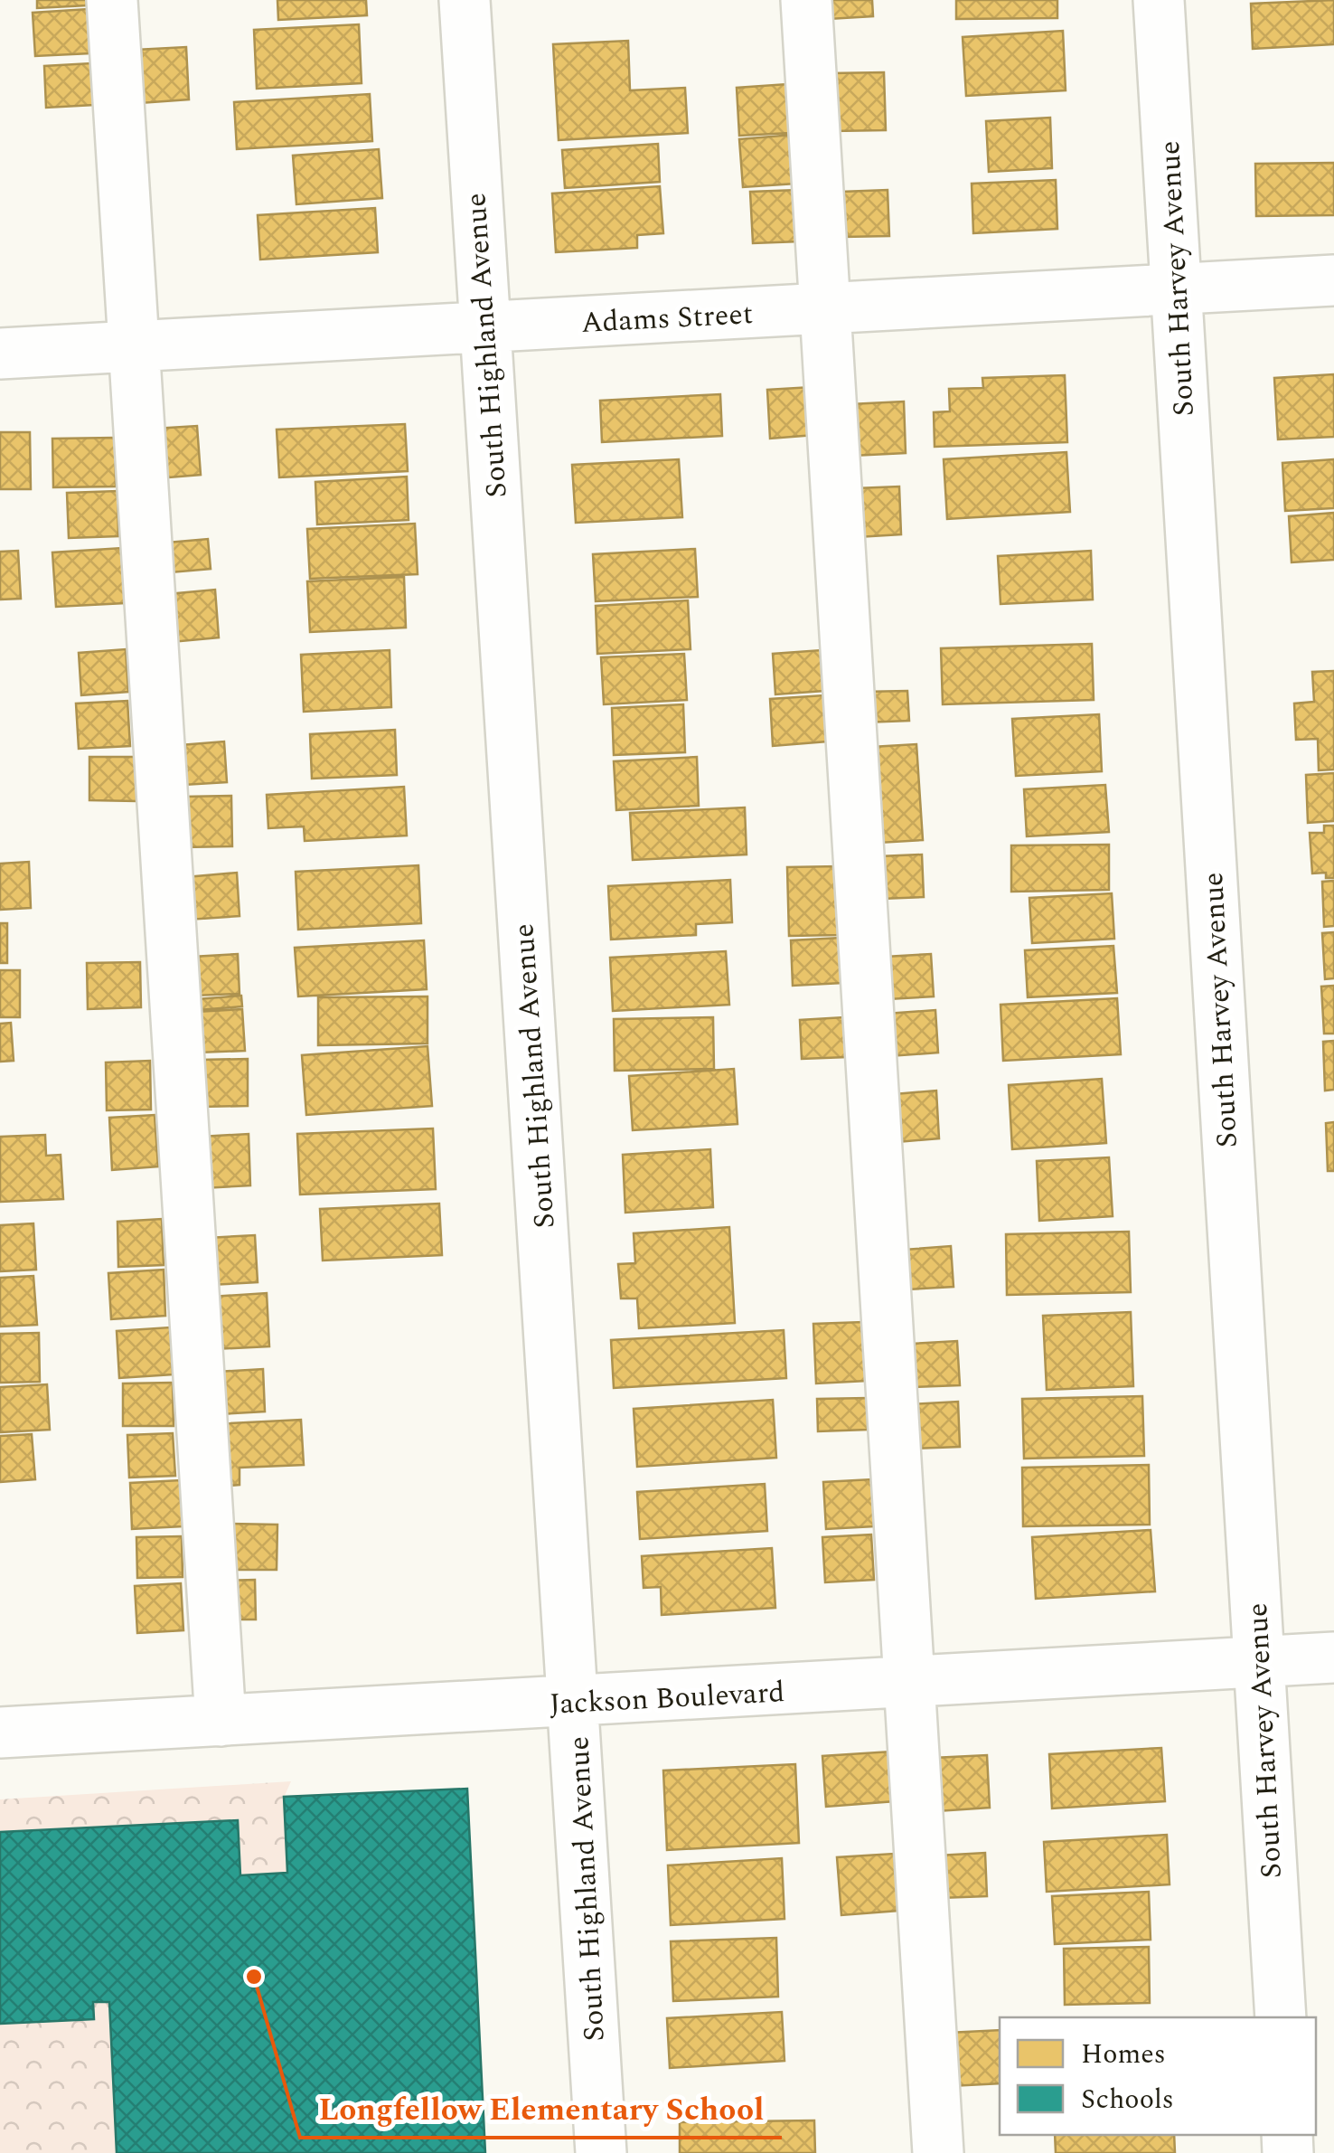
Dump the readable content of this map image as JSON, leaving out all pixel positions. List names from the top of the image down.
{
  "streets": {
    "street": [
      "South Harvey Avenue",
      "Adams Street",
      "South Highland Avenue",
      "Jackson Boulevard"
    ]
  },
  "crossings": [
    ["South Harvey Avenue", "Adams Street"],
    ["South Harvey Avenue", "Jackson Boulevard"],
    ["Adams Street", "South Highland Avenue"],
    ["South Highland Avenue", "Jackson Boulevard"]
  ],
  "places": ["Longfellow Elementary School"],
  "legend": ["Homes", "Schools"]
}
